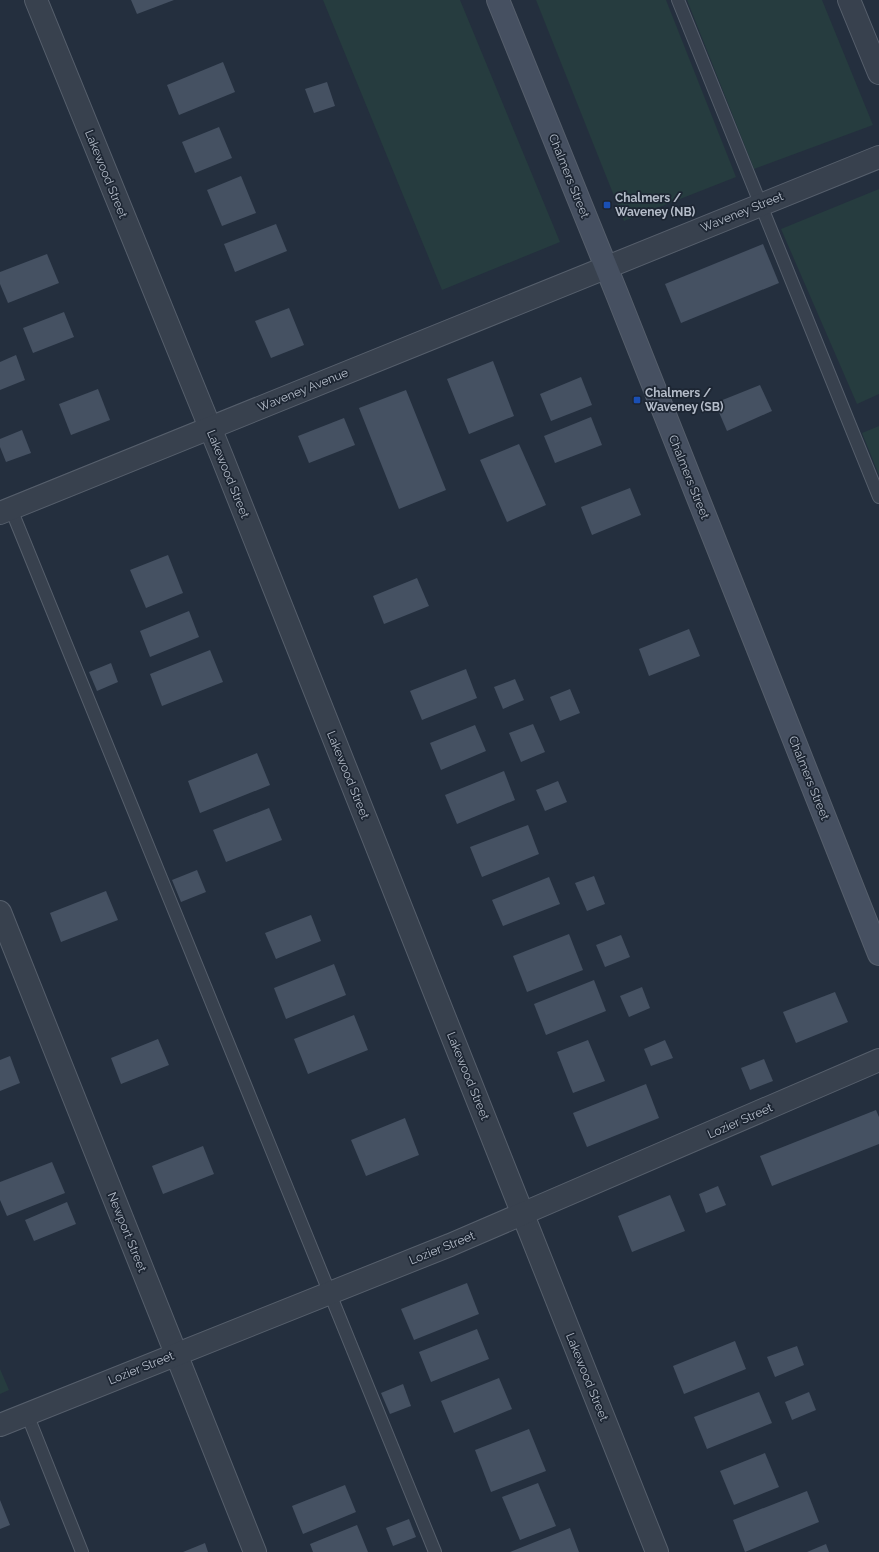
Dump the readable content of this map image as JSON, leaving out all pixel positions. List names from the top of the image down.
{
  "streets": {
    "street": [
      "Lakewood Street",
      "Chalmers Street",
      "Waveney Street",
      "Waveney Avenue",
      "Lozier Street",
      "Newport Street"
    ]
  },
  "crossings": [
    ["Lakewood Street", "Waveney Avenue"],
    ["Lakewood Street", "Lozier Street"],
    ["Chalmers Street", "Waveney Street"],
    ["Chalmers Street", "Waveney Avenue"],
    ["Waveney Street", "Waveney Avenue"],
    ["Lozier Street", "Newport Street"]
  ],
  "places": {
    "transit": ["Chalmers / Waveney (NB)", "Chalmers / Waveney (SB)"]
  }
}
